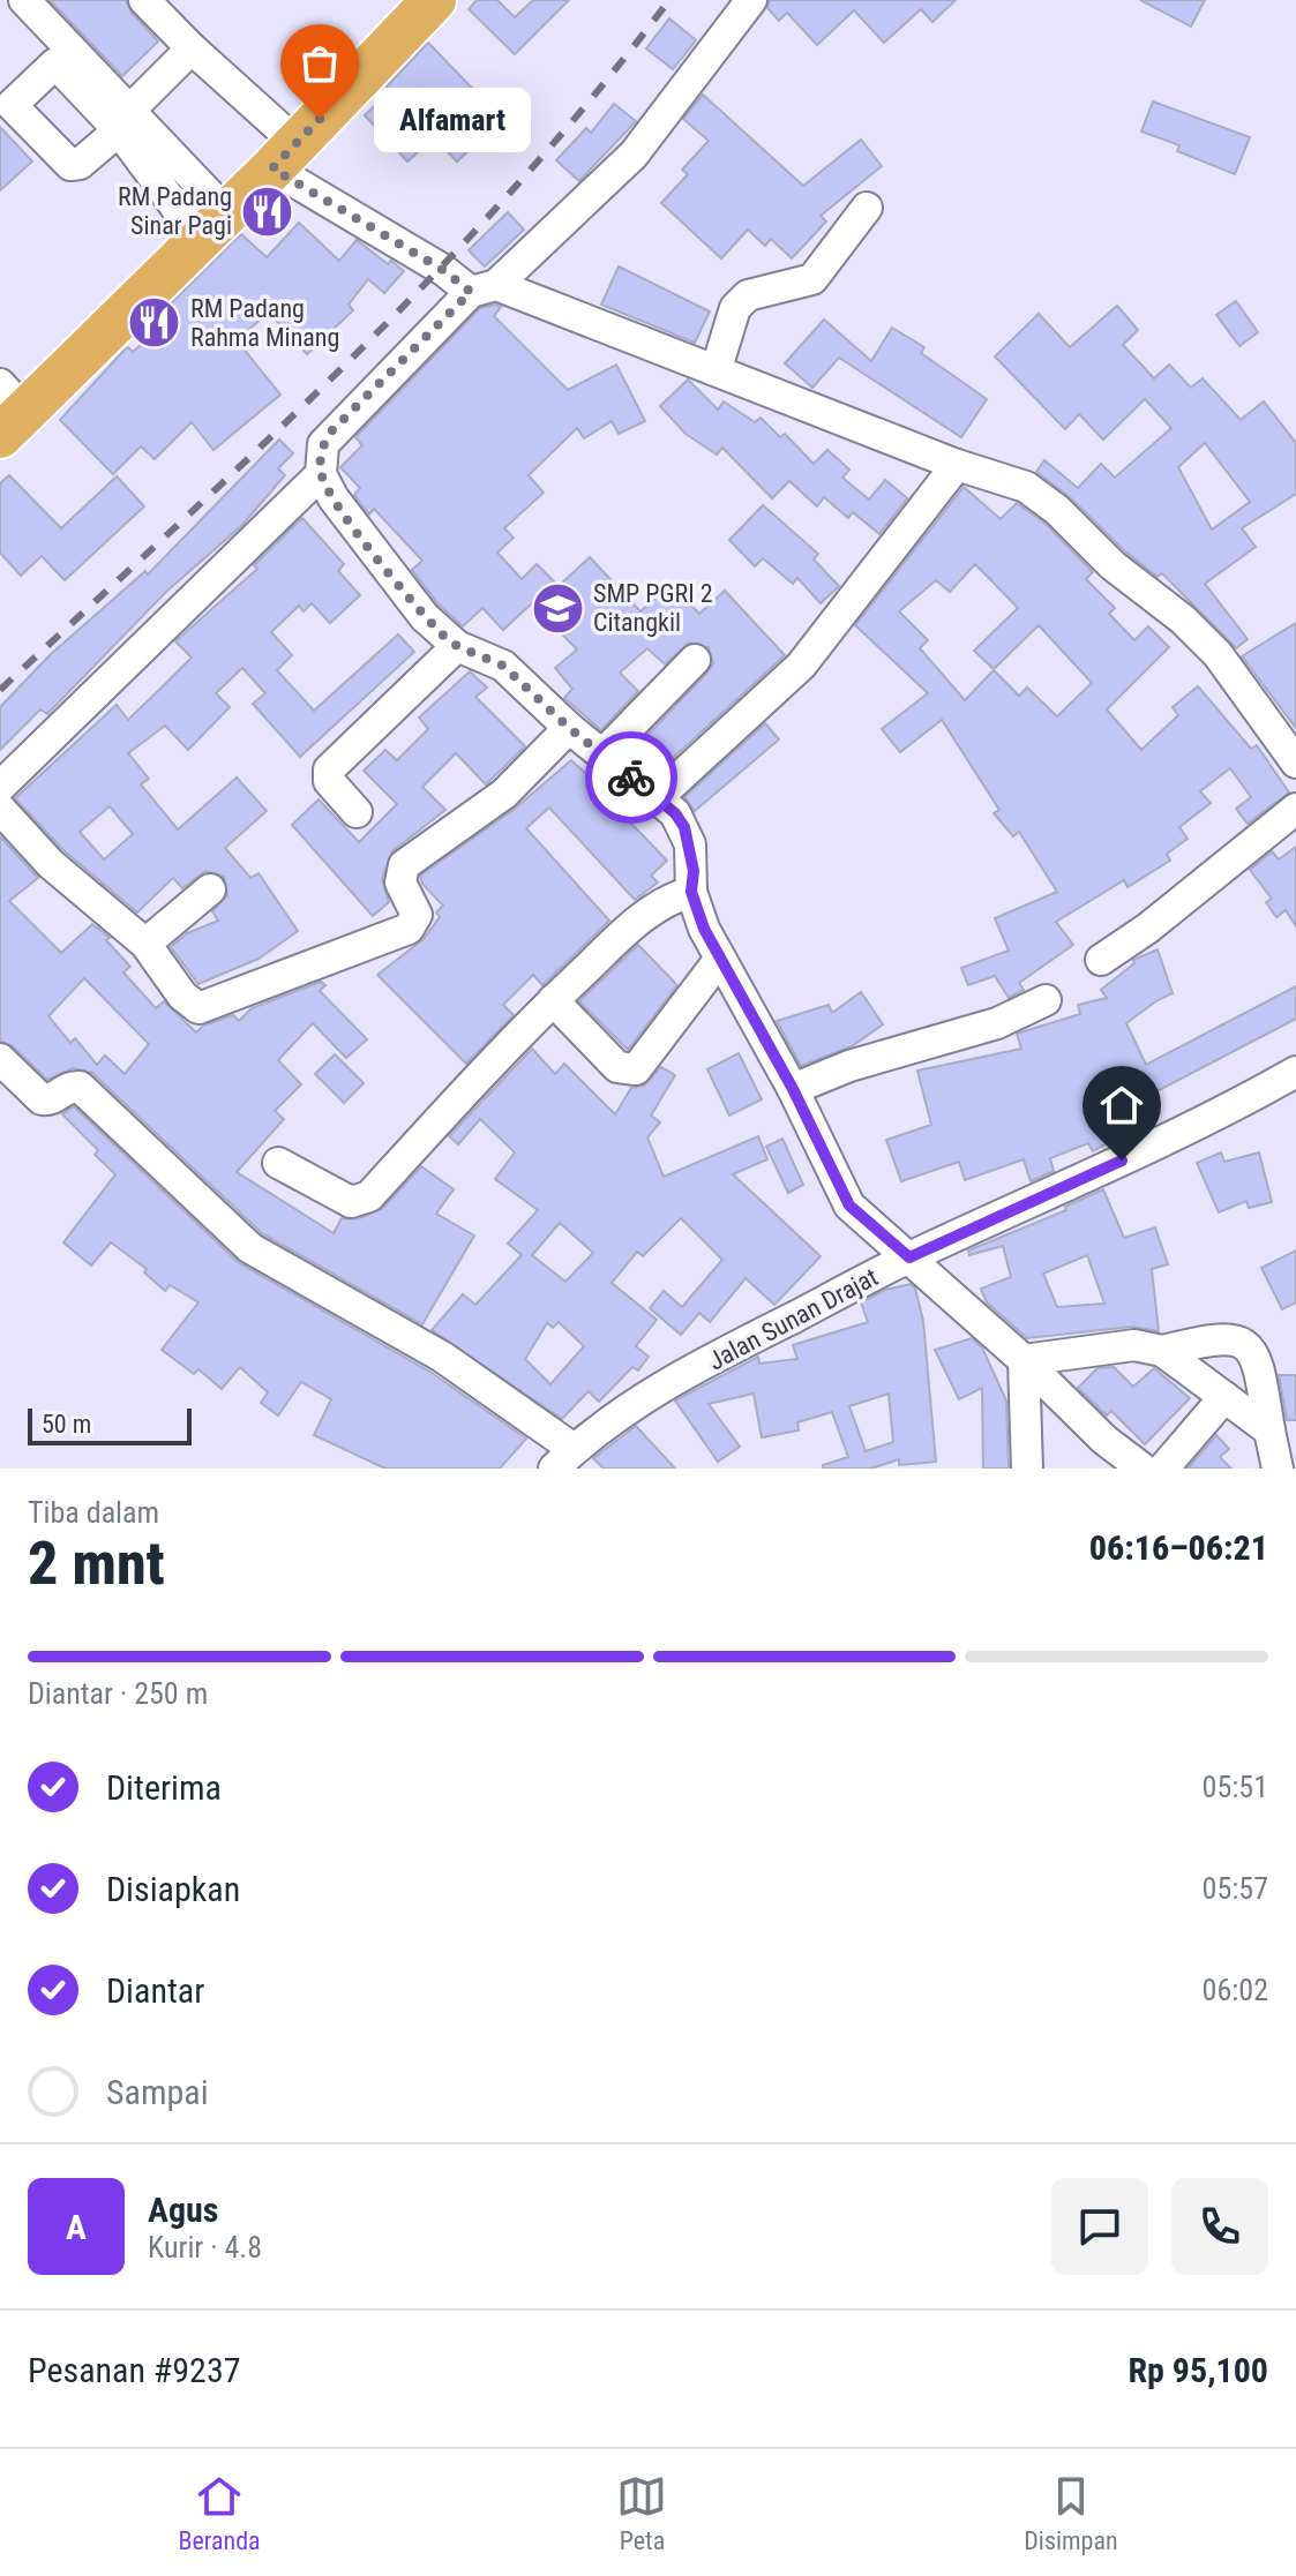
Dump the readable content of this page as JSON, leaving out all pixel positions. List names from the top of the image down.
{
  "streets": {
    "street": ["Jalan Sunan Drajat"]
  },
  "places": {
    "other": ["Alfamart"],
    "restaurant": ["RM Padang Sinar Pagi", "RM Padang Rahma Minang"],
    "school or university": ["SMP PGRI 2 Citangkil"]
  },
  "scale_bar": "50 m",
  "page": {
    "bubble": "Alfamart",
    "scale": "50 m",
    "heading": ["2 mnt", "Tiba dalam", "06:16–06:21"],
    "panel": [
      "Agus",
      "Kurir · 4.8",
      "Pesanan #9237",
      "Rp 95,100"
    ],
    "bar": "Diantar · 250 m",
    "list": [
      ["Diterima", "05:51"],
      ["Disiapkan", "05:57"],
      ["Diantar", "06:02"],
      "Sampai"
    ],
    "round": "A",
    "tabs": ["Beranda", "Peta", "Disimpan"]
  }
}
